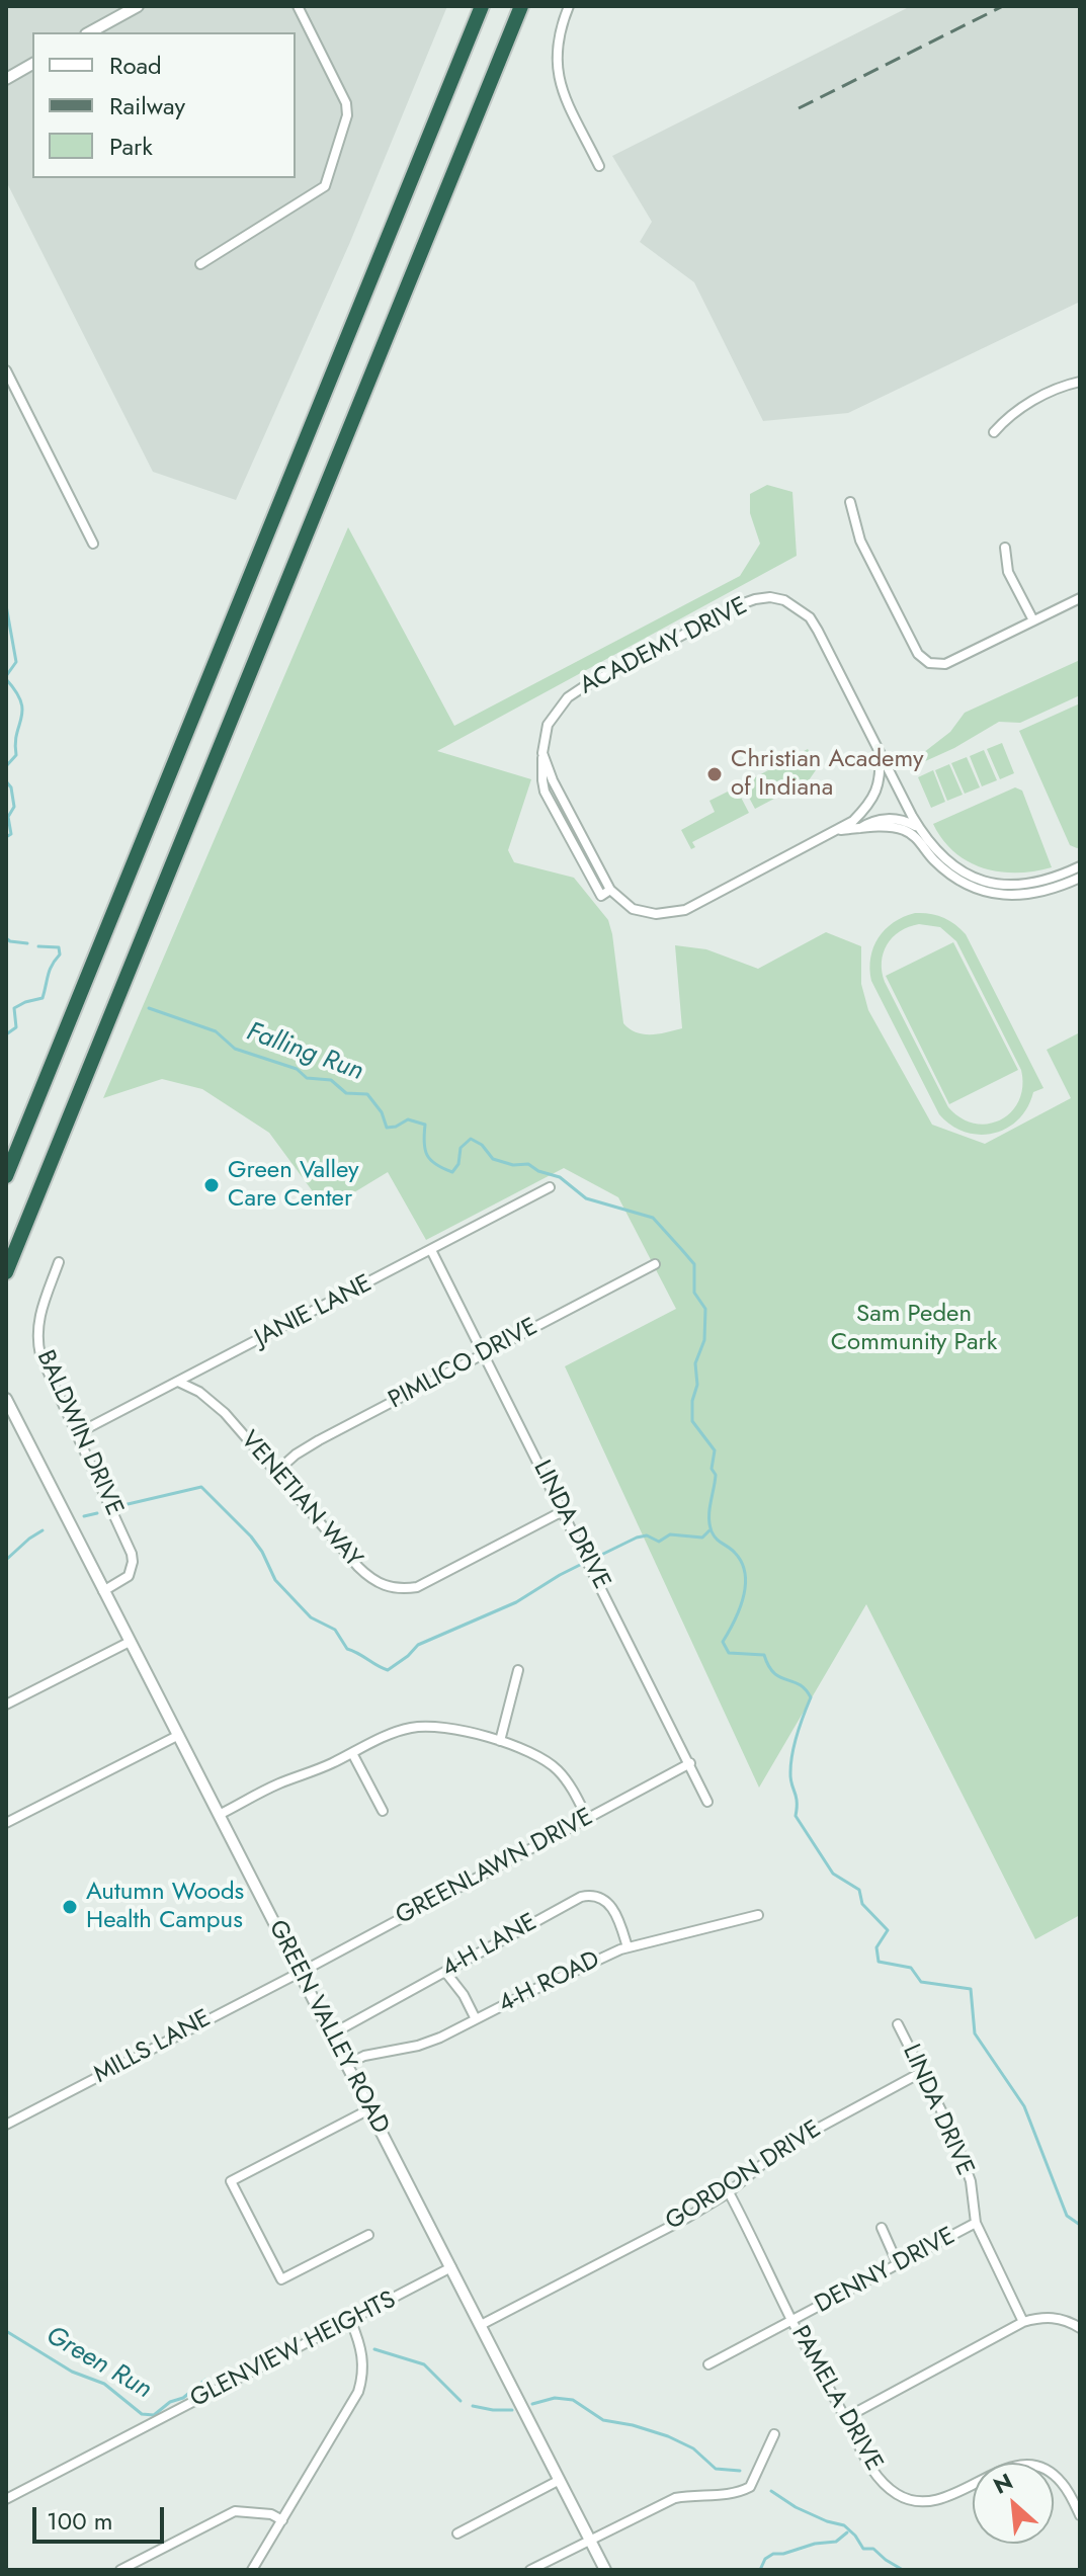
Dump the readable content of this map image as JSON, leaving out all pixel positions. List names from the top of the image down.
{
  "streets": {
    "street": [
      "ACADEMY DRIVE",
      "JANIE LANE",
      "PIMLICO DRIVE",
      "BALDWIN DRIVE",
      "VENETIAN WAY",
      "LINDA DRIVE",
      "GREENLAWN DRIVE",
      "4-H LANE",
      "4-H ROAD",
      "GREEN VALLEY ROAD",
      "MILLS LANE",
      "GORDON DRIVE",
      "DENNY DRIVE",
      "GLENVIEW HEIGHTS",
      "PAMELA DRIVE"
    ]
  },
  "crossings": [
    ["JANIE LANE", "BALDWIN DRIVE"],
    ["JANIE LANE", "VENETIAN WAY"],
    ["JANIE LANE", "LINDA DRIVE"],
    ["PIMLICO DRIVE", "VENETIAN WAY"],
    ["PIMLICO DRIVE", "LINDA DRIVE"],
    ["BALDWIN DRIVE", "GREEN VALLEY ROAD"],
    ["VENETIAN WAY", "LINDA DRIVE"],
    ["LINDA DRIVE", "GREENLAWN DRIVE"],
    ["LINDA DRIVE", "GORDON DRIVE"],
    ["LINDA DRIVE", "DENNY DRIVE"],
    ["GREENLAWN DRIVE", "GREEN VALLEY ROAD"],
    ["GREENLAWN DRIVE", "MILLS LANE"],
    ["4-H LANE", "4-H ROAD"],
    ["4-H LANE", "GREEN VALLEY ROAD"],
    ["4-H ROAD", "GREEN VALLEY ROAD"],
    ["GREEN VALLEY ROAD", "MILLS LANE"],
    ["GREEN VALLEY ROAD", "GORDON DRIVE"],
    ["GREEN VALLEY ROAD", "GLENVIEW HEIGHTS"],
    ["GORDON DRIVE", "PAMELA DRIVE"],
    ["DENNY DRIVE", "PAMELA DRIVE"]
  ],
  "water": ["Falling Run", "Green Run"],
  "parks": ["Sam Peden Community Park"],
  "places": ["Christian Academy of Indiana", "Green Valley Care Center", "Autumn Woods Health Campus"],
  "legend": ["Road", "Railway", "Park"],
  "scale_bar": "100 m",
  "north": "top left"
}
